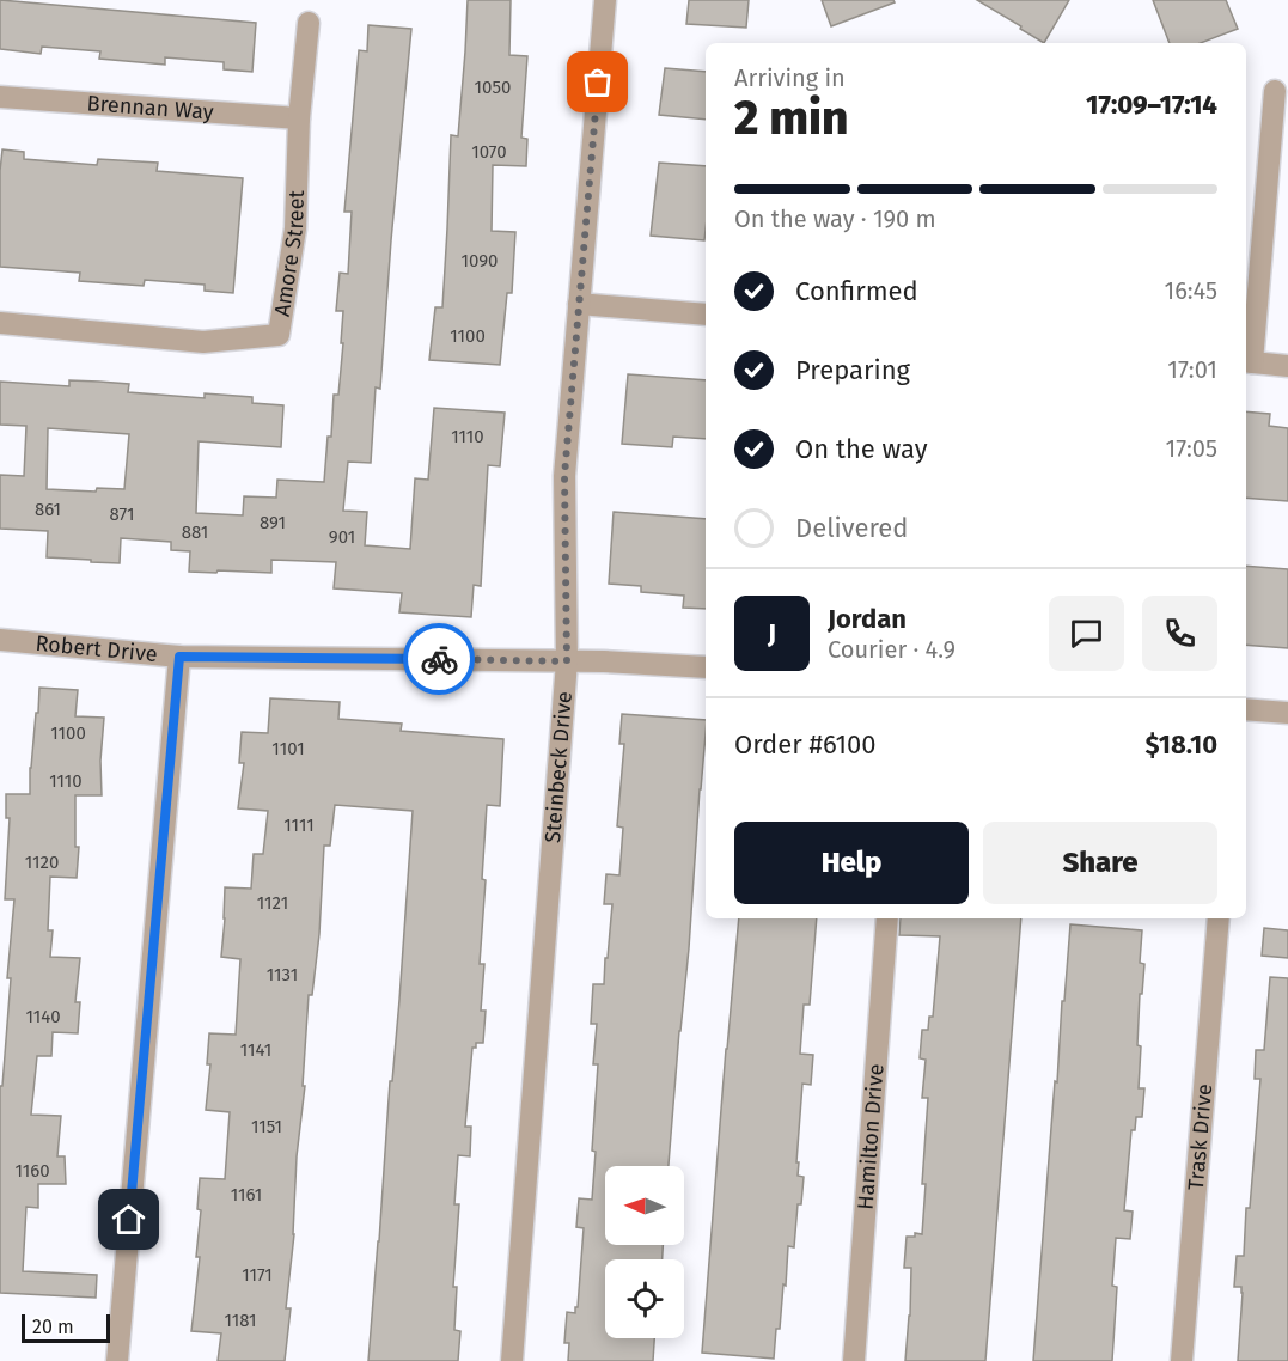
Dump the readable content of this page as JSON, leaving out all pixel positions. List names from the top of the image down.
{
  "streets": {
    "street": [
      "Brennan Way",
      "Amore Street",
      "Robert Drive",
      "Steinbeck Drive",
      "Hamilton Drive",
      "Trask Drive"
    ]
  },
  "crossings": [
    ["Brennan Way", "Amore Street"],
    ["Robert Drive", "Steinbeck Drive"]
  ],
  "house_numbers": [
    "1050",
    "1070",
    "1090",
    "1100",
    "1110",
    "861",
    "871",
    "891",
    "881",
    "901",
    "1100",
    "1101",
    "1110",
    "1111",
    "1120",
    "1121",
    "1131",
    "1140",
    "1141",
    "1151",
    "1160",
    "1161",
    "1171",
    "1181"
  ],
  "scale_bar": "20 m",
  "north": "left",
  "page": {
    "heading": ["2 min", "Arriving in", "17:09–17:14"],
    "panel": [
      "Jordan",
      "Courier · 4.9",
      "Order #6100",
      "$18.10"
    ],
    "bar": "On the way · 190 m",
    "list": [
      ["Confirmed", "16:45"],
      ["Preparing", "17:01"],
      ["On the way", "17:05"],
      "Delivered"
    ],
    "round": "J",
    "buttons": ["Help", "Share"],
    "scale": "20 m"
  }
}
